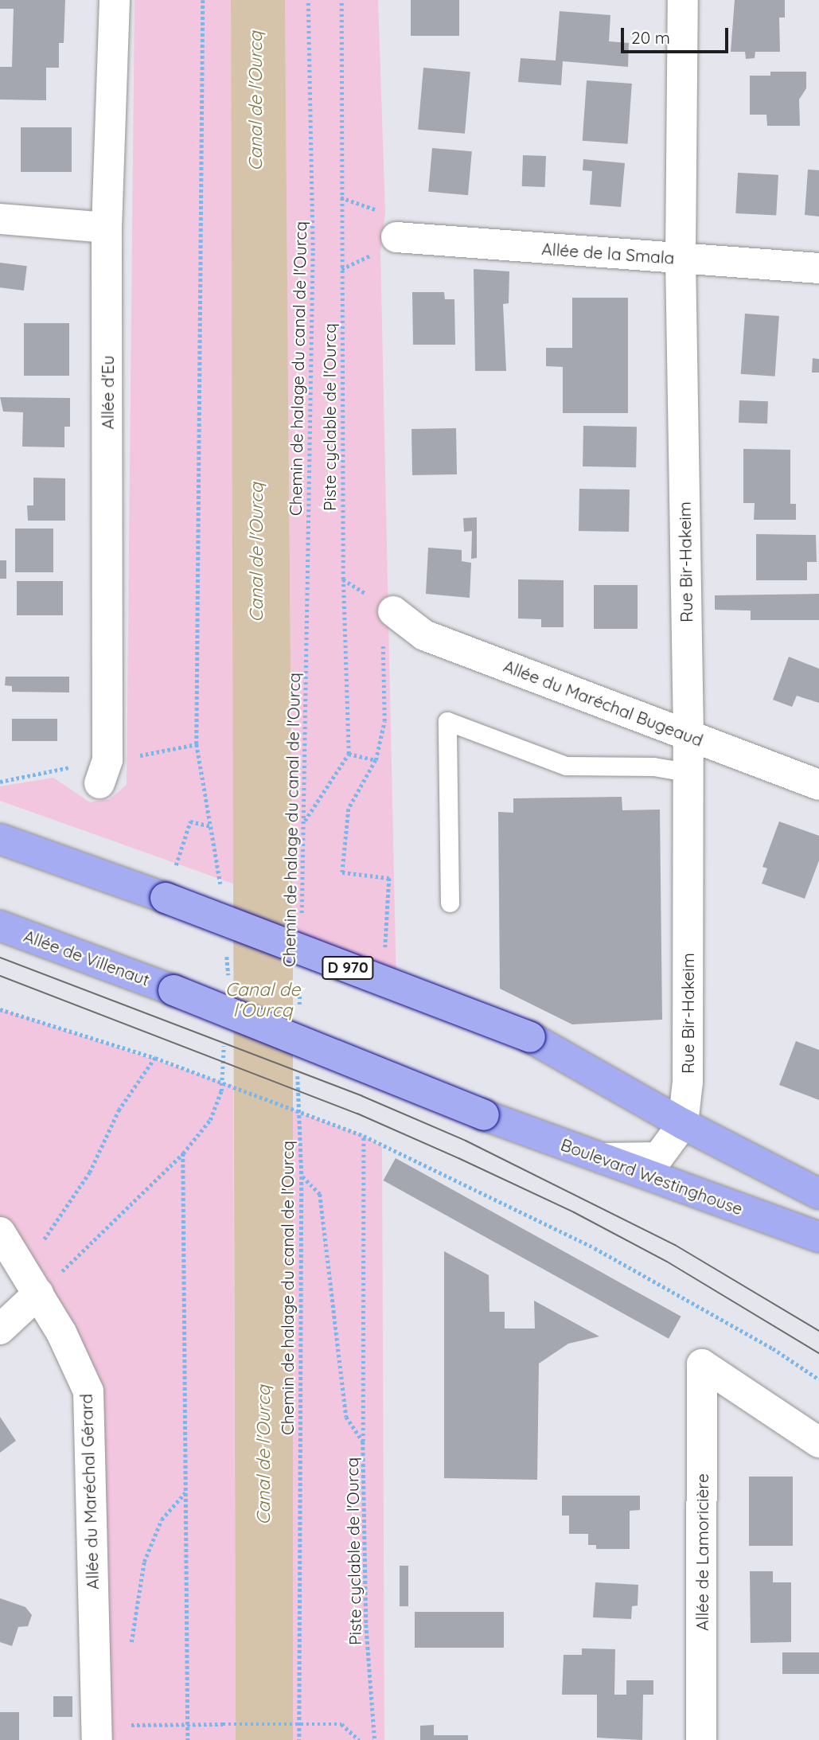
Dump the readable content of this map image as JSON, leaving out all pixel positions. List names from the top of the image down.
{
  "streets": {
    "main road": ["Allée de Villenaut", "D 970", "Boulevard Westinghouse"],
    "street": [
      "Allée de la Smala",
      "Allée d'Eu",
      "Rue Bir-Hakeim",
      "Allée du Maréchal Bugeaud",
      "Allée du Maréchal Gérard",
      "Allée de Lamoricière"
    ],
    "path": ["Chemin de halage du canal de l'Ourcq", "Piste cyclable de l'Ourcq"]
  },
  "crossings": [
    ["Allée de la Smala", "Rue Bir-Hakeim"],
    ["Chemin de halage du canal de l'Ourcq", "Piste cyclable de l'Ourcq"],
    ["Rue Bir-Hakeim", "Allée du Maréchal Bugeaud"],
    ["Rue Bir-Hakeim", "D 970"],
    ["Allée de Villenaut", "Boulevard Westinghouse"]
  ],
  "water": ["Canal de l'Ourcq"],
  "scale_bar": "20 m"
}
